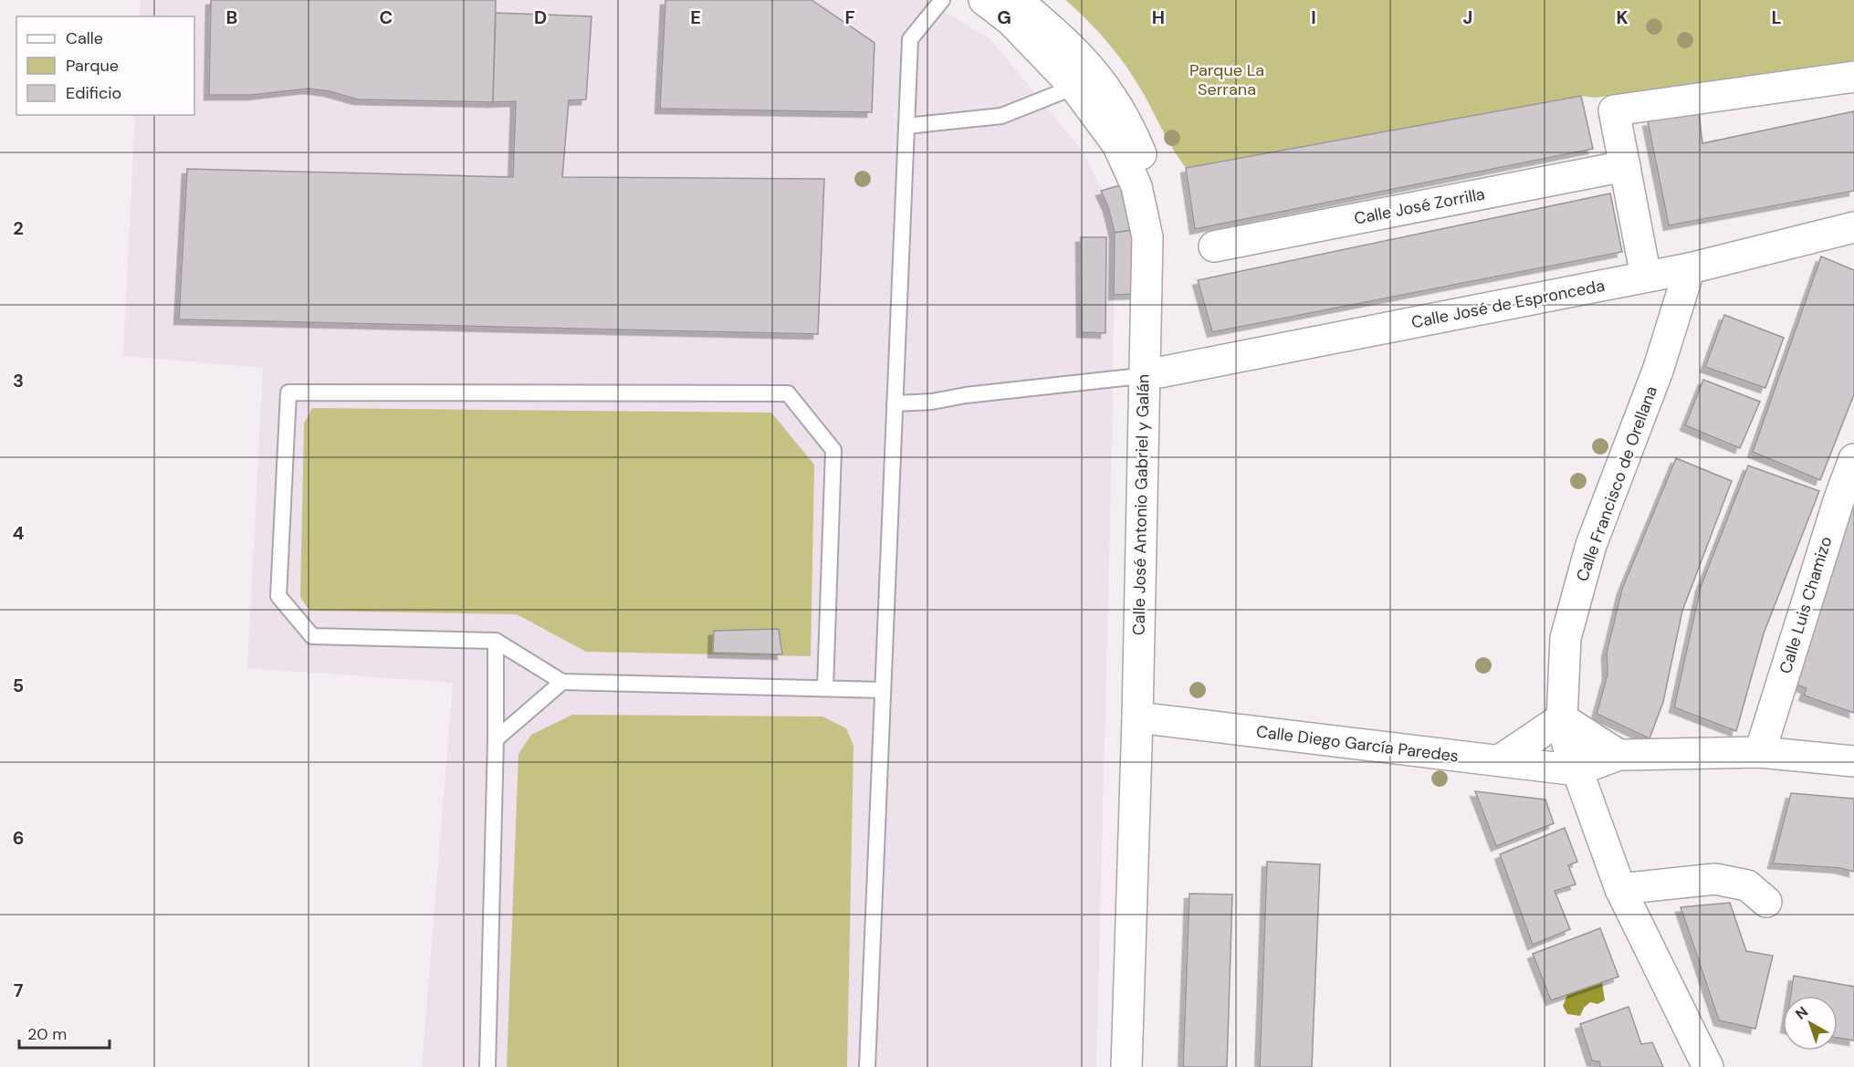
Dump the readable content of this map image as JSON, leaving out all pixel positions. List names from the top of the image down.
{
  "streets": {
    "street": [
      "Calle José Zorrilla",
      "Calle José de Espronceda",
      "Calle Francisco de Orellana",
      "Calle José Antonio Gabriel y Galán",
      "Calle Luis Chamizo",
      "Calle Diego García Paredes"
    ]
  },
  "crossings": [
    ["Calle José de Espronceda", "Calle Francisco de Orellana"],
    ["Calle José de Espronceda", "Calle José Antonio Gabriel y Galán"],
    ["Calle Francisco de Orellana", "Calle Diego García Paredes"],
    ["Calle José Antonio Gabriel y Galán", "Calle Diego García Paredes"]
  ],
  "parks": ["Parque La Serrana"],
  "legend": ["Calle", "Parque", "Edificio"],
  "scale_bar": "20 m",
  "north": "top left",
  "grid": {
    "columns": [
      "B",
      "C",
      "D",
      "E",
      "F",
      "G",
      "H",
      "I",
      "J",
      "K",
      "L"
    ],
    "rows": [
      "2",
      "3",
      "4",
      "5",
      "6",
      "7"
    ]
  }
}
